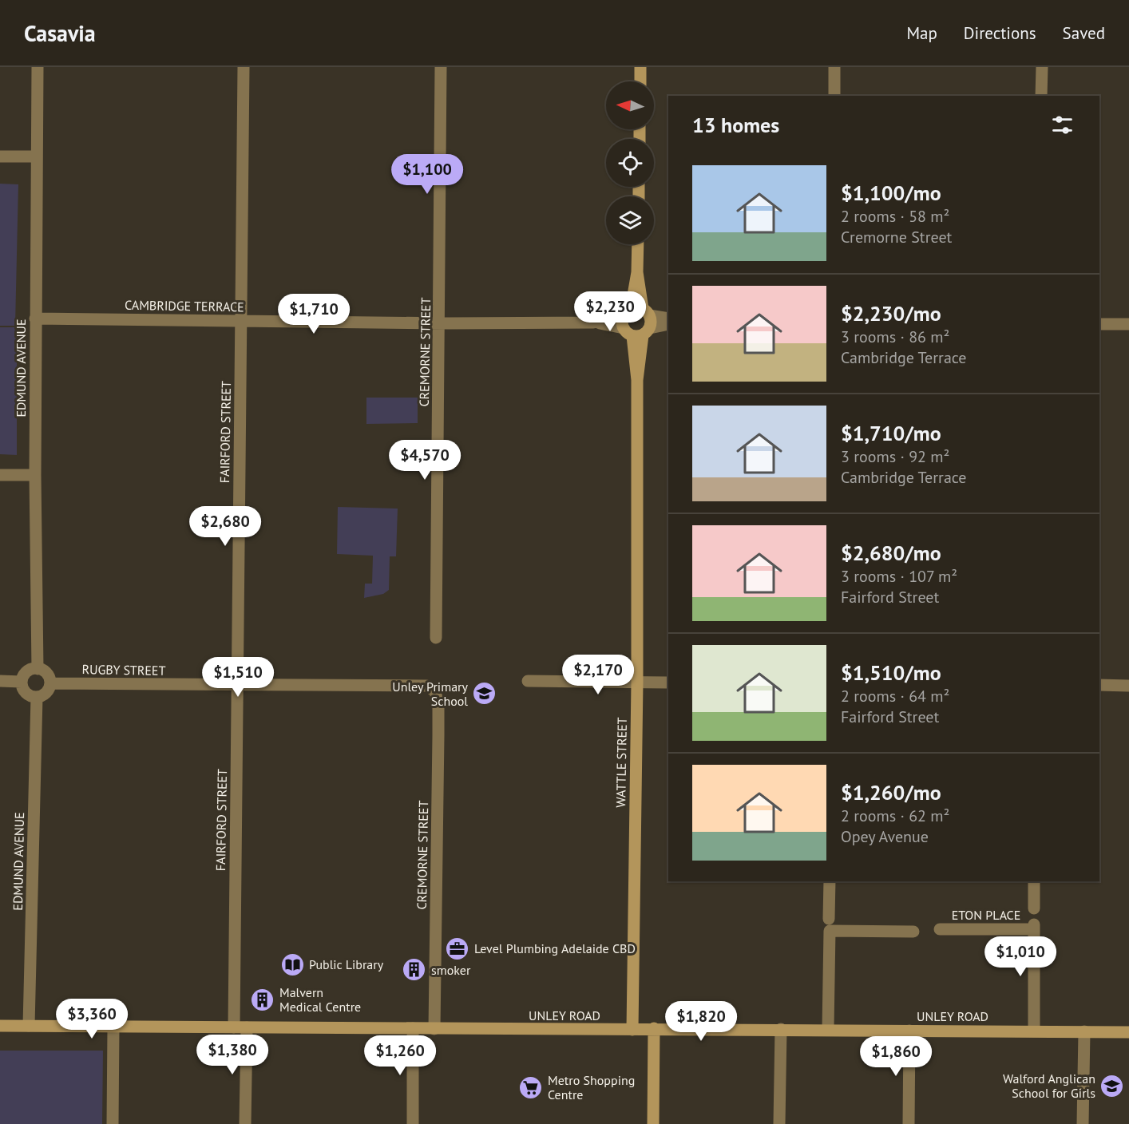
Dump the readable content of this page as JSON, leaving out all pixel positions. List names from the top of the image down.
{
  "streets": {
    "main road": ["WATTLE STREET", "UNLEY ROAD"],
    "street": [
      "CAMBRIDGE TERRACE",
      "CREMORNE STREET",
      "EDMUND AVENUE",
      "FAIRFORD STREET",
      "RUGBY STREET",
      "ETON PLACE"
    ]
  },
  "crossings": [
    ["CAMBRIDGE TERRACE", "CREMORNE STREET"],
    ["CAMBRIDGE TERRACE", "EDMUND AVENUE"],
    ["CAMBRIDGE TERRACE", "FAIRFORD STREET"],
    ["CAMBRIDGE TERRACE", "WATTLE STREET"],
    ["CREMORNE STREET", "RUGBY STREET"],
    ["CREMORNE STREET", "UNLEY ROAD"],
    ["EDMUND AVENUE", "RUGBY STREET"],
    ["EDMUND AVENUE", "UNLEY ROAD"],
    ["FAIRFORD STREET", "RUGBY STREET"],
    ["FAIRFORD STREET", "UNLEY ROAD"],
    ["WATTLE STREET", "UNLEY ROAD"],
    ["ETON PLACE", "UNLEY ROAD"]
  ],
  "places": {
    "school or university": ["Unley Primary School", "Walford Anglican School for Girls"],
    "office": ["Level Plumbing Adelaide CBD"],
    "library": ["Public Library"],
    "building": ["smoker", "Malvern Medical Centre"],
    "supermarket": ["Metro Shopping Centre"]
  },
  "north": "left",
  "page": {
    "header": "Casavia",
    "nav": ["Map", "Directions", "Saved"],
    "heading": "13 homes",
    "list": [
      {
        "name": "$1,100/mo",
        "note": "2 rooms · 58 m² · Cremorne Street"
      },
      {
        "name": "$2,230/mo",
        "note": "3 rooms · 86 m² · Cambridge Terrace"
      },
      {
        "name": "$1,710/mo",
        "note": "3 rooms · 92 m² · Cambridge Terrace"
      },
      {
        "name": "$2,680/mo",
        "note": "3 rooms · 107 m² · Fairford Street"
      },
      {
        "name": "$1,510/mo",
        "note": "2 rooms · 64 m² · Fairford Street"
      },
      {
        "name": "$1,260/mo",
        "note": "2 rooms · 62 m² · Opey Avenue"
      }
    ],
    "price": [
      "$1,100",
      "$2,230",
      "$1,710",
      "$4,570",
      "$2,680",
      "$2,170",
      "$1,510",
      "$1,010",
      "$3,360",
      "$1,820",
      "$1,380",
      "$1,260",
      "$1,860"
    ]
  }
}
